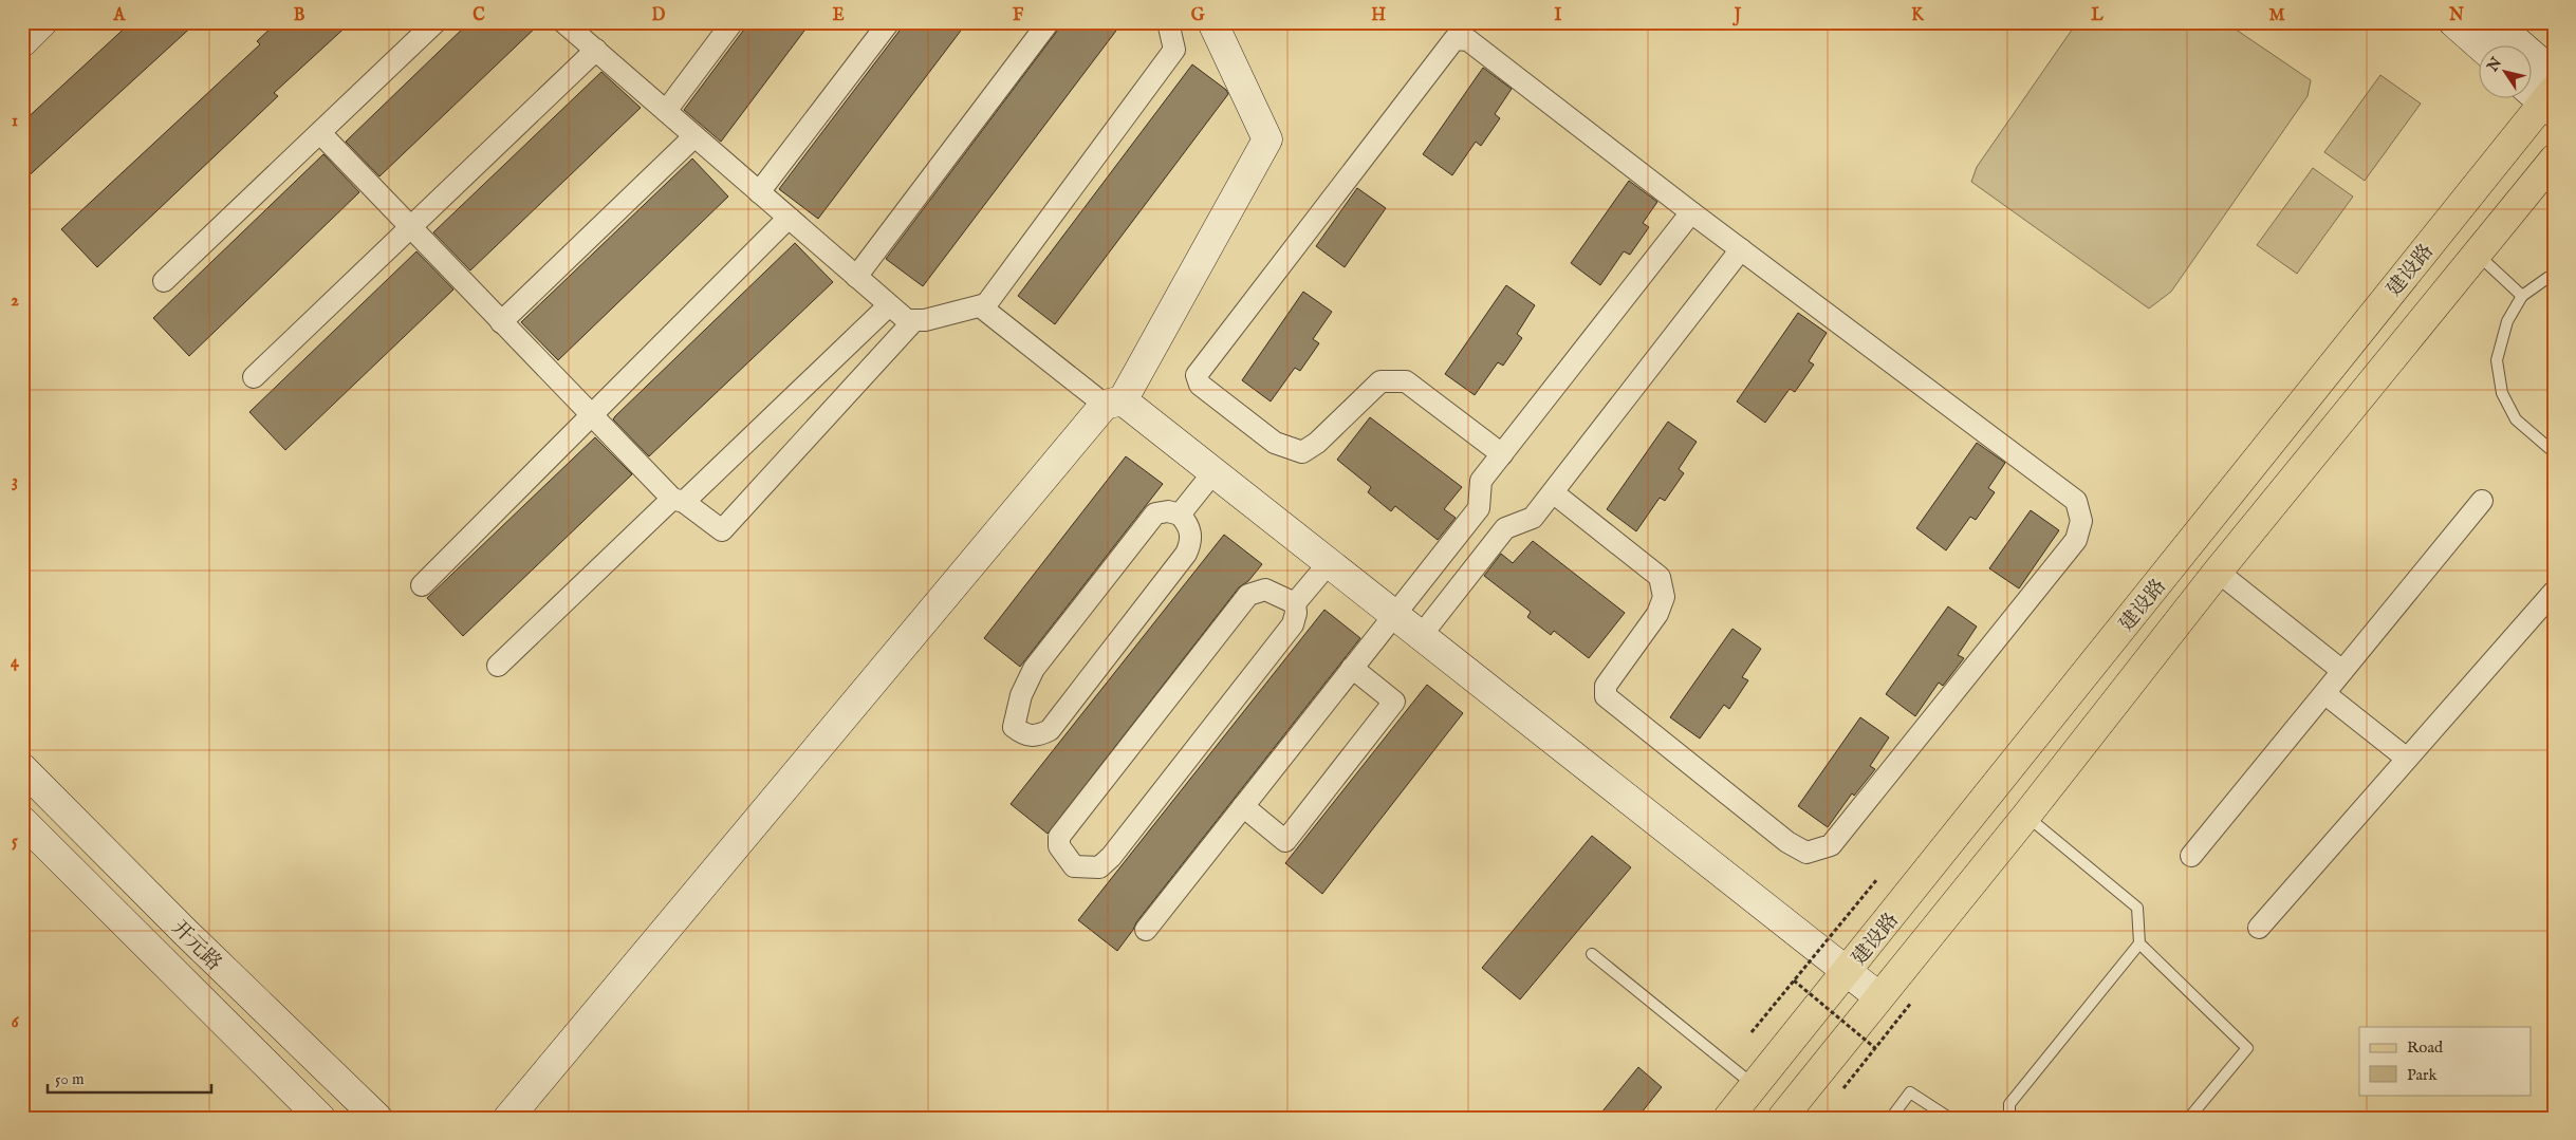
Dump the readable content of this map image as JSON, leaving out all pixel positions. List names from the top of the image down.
{
  "streets": {
    "main road": ["建设路"],
    "street": ["开元路"]
  },
  "legend": ["Road", "Park"],
  "scale_bar": "50 m",
  "north": "top left",
  "grid": {
    "columns": [
      "A",
      "B",
      "C",
      "D",
      "E",
      "F",
      "G",
      "H",
      "I",
      "J",
      "K",
      "L",
      "M",
      "N"
    ],
    "rows": [
      "1",
      "2",
      "3",
      "4",
      "5",
      "6"
    ]
  }
}
